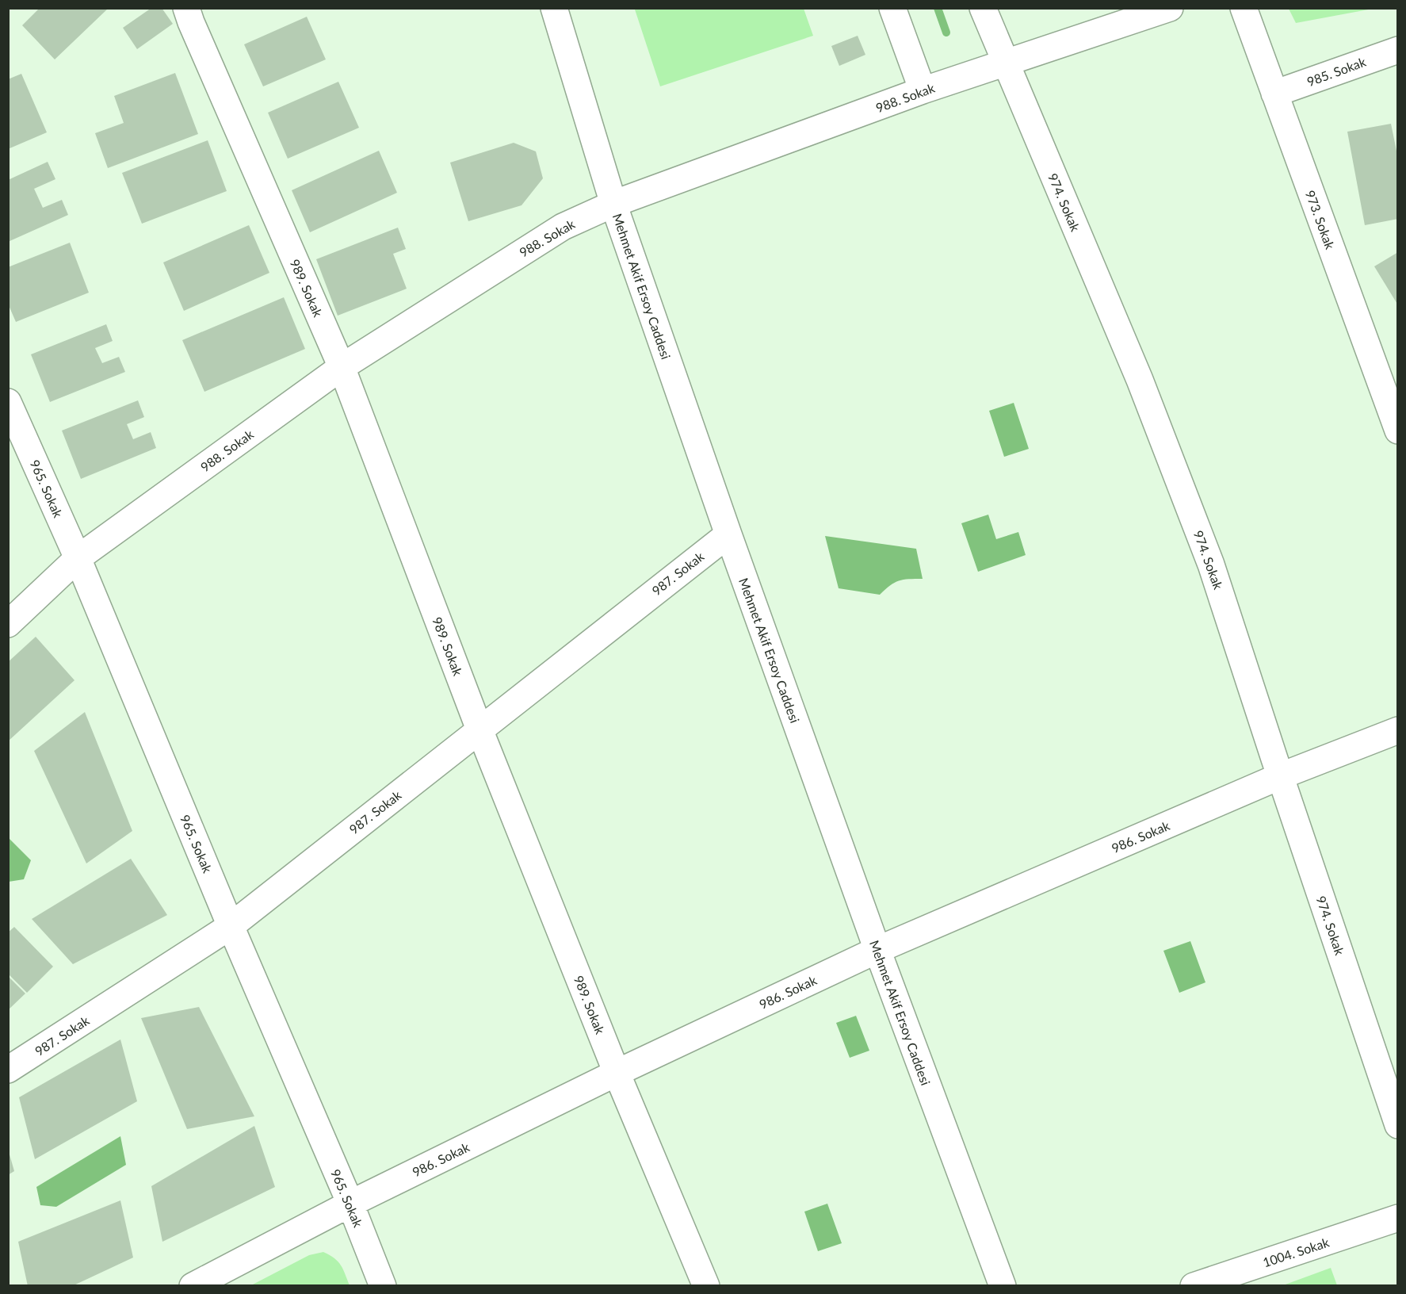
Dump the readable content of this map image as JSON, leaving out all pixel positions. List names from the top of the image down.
{
  "streets": {
    "street": [
      "985. Sokak",
      "988. Sokak",
      "974. Sokak",
      "973. Sokak",
      "Mehmet Akif Ersoy Caddesi",
      "989. Sokak",
      "965. Sokak",
      "987. Sokak",
      "986. Sokak",
      "1004. Sokak"
    ]
  },
  "crossings": [
    ["985. Sokak", "973. Sokak"],
    ["988. Sokak", "974. Sokak"],
    ["988. Sokak", "Mehmet Akif Ersoy Caddesi"],
    ["988. Sokak", "989. Sokak"],
    ["988. Sokak", "965. Sokak"],
    ["974. Sokak", "986. Sokak"],
    ["Mehmet Akif Ersoy Caddesi", "987. Sokak"],
    ["Mehmet Akif Ersoy Caddesi", "986. Sokak"],
    ["989. Sokak", "987. Sokak"],
    ["989. Sokak", "986. Sokak"],
    ["965. Sokak", "987. Sokak"],
    ["965. Sokak", "986. Sokak"]
  ]
}
